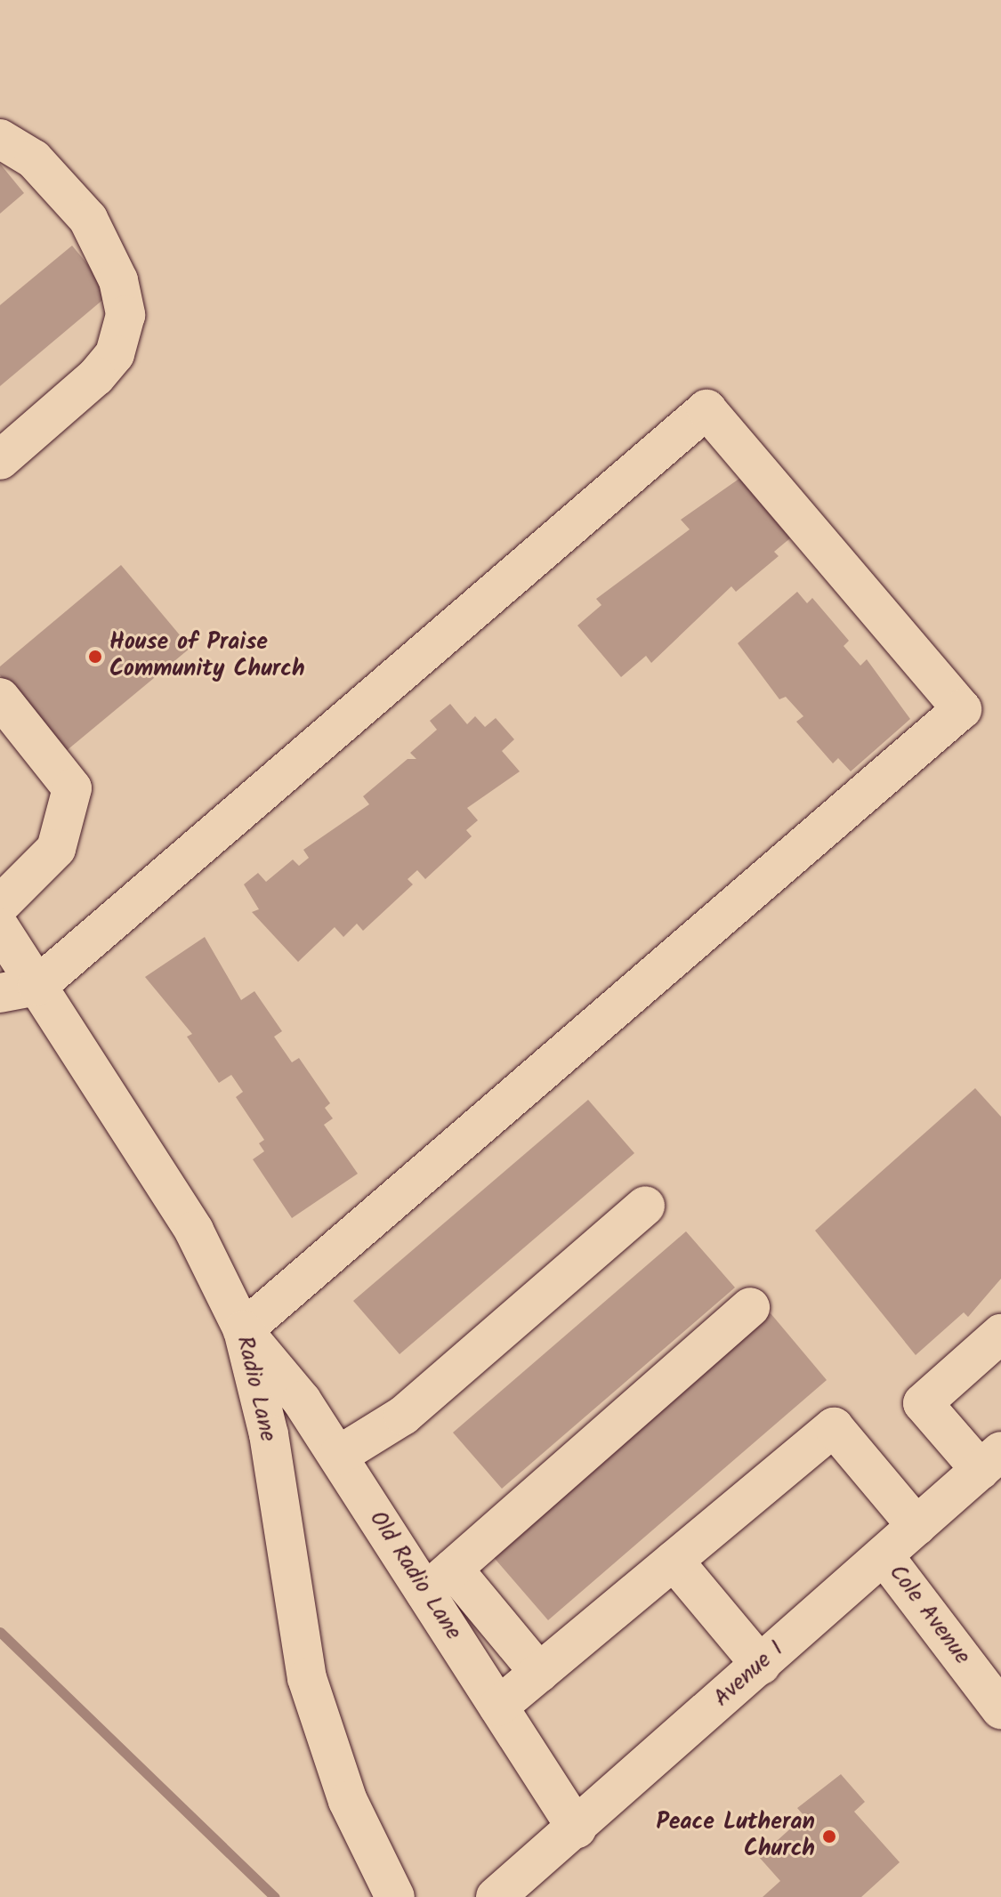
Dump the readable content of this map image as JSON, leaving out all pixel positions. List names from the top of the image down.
{
  "streets": {
    "street": [
      "Radio Lane",
      "Old Radio Lane",
      "Cole Avenue",
      "Avenue I"
    ]
  },
  "crossings": [
    ["Radio Lane", "Old Radio Lane"],
    ["Old Radio Lane", "Avenue I"],
    ["Cole Avenue", "Avenue I"]
  ],
  "places": ["House of Praise Community Church", "Peace Lutheran Church"]
}
